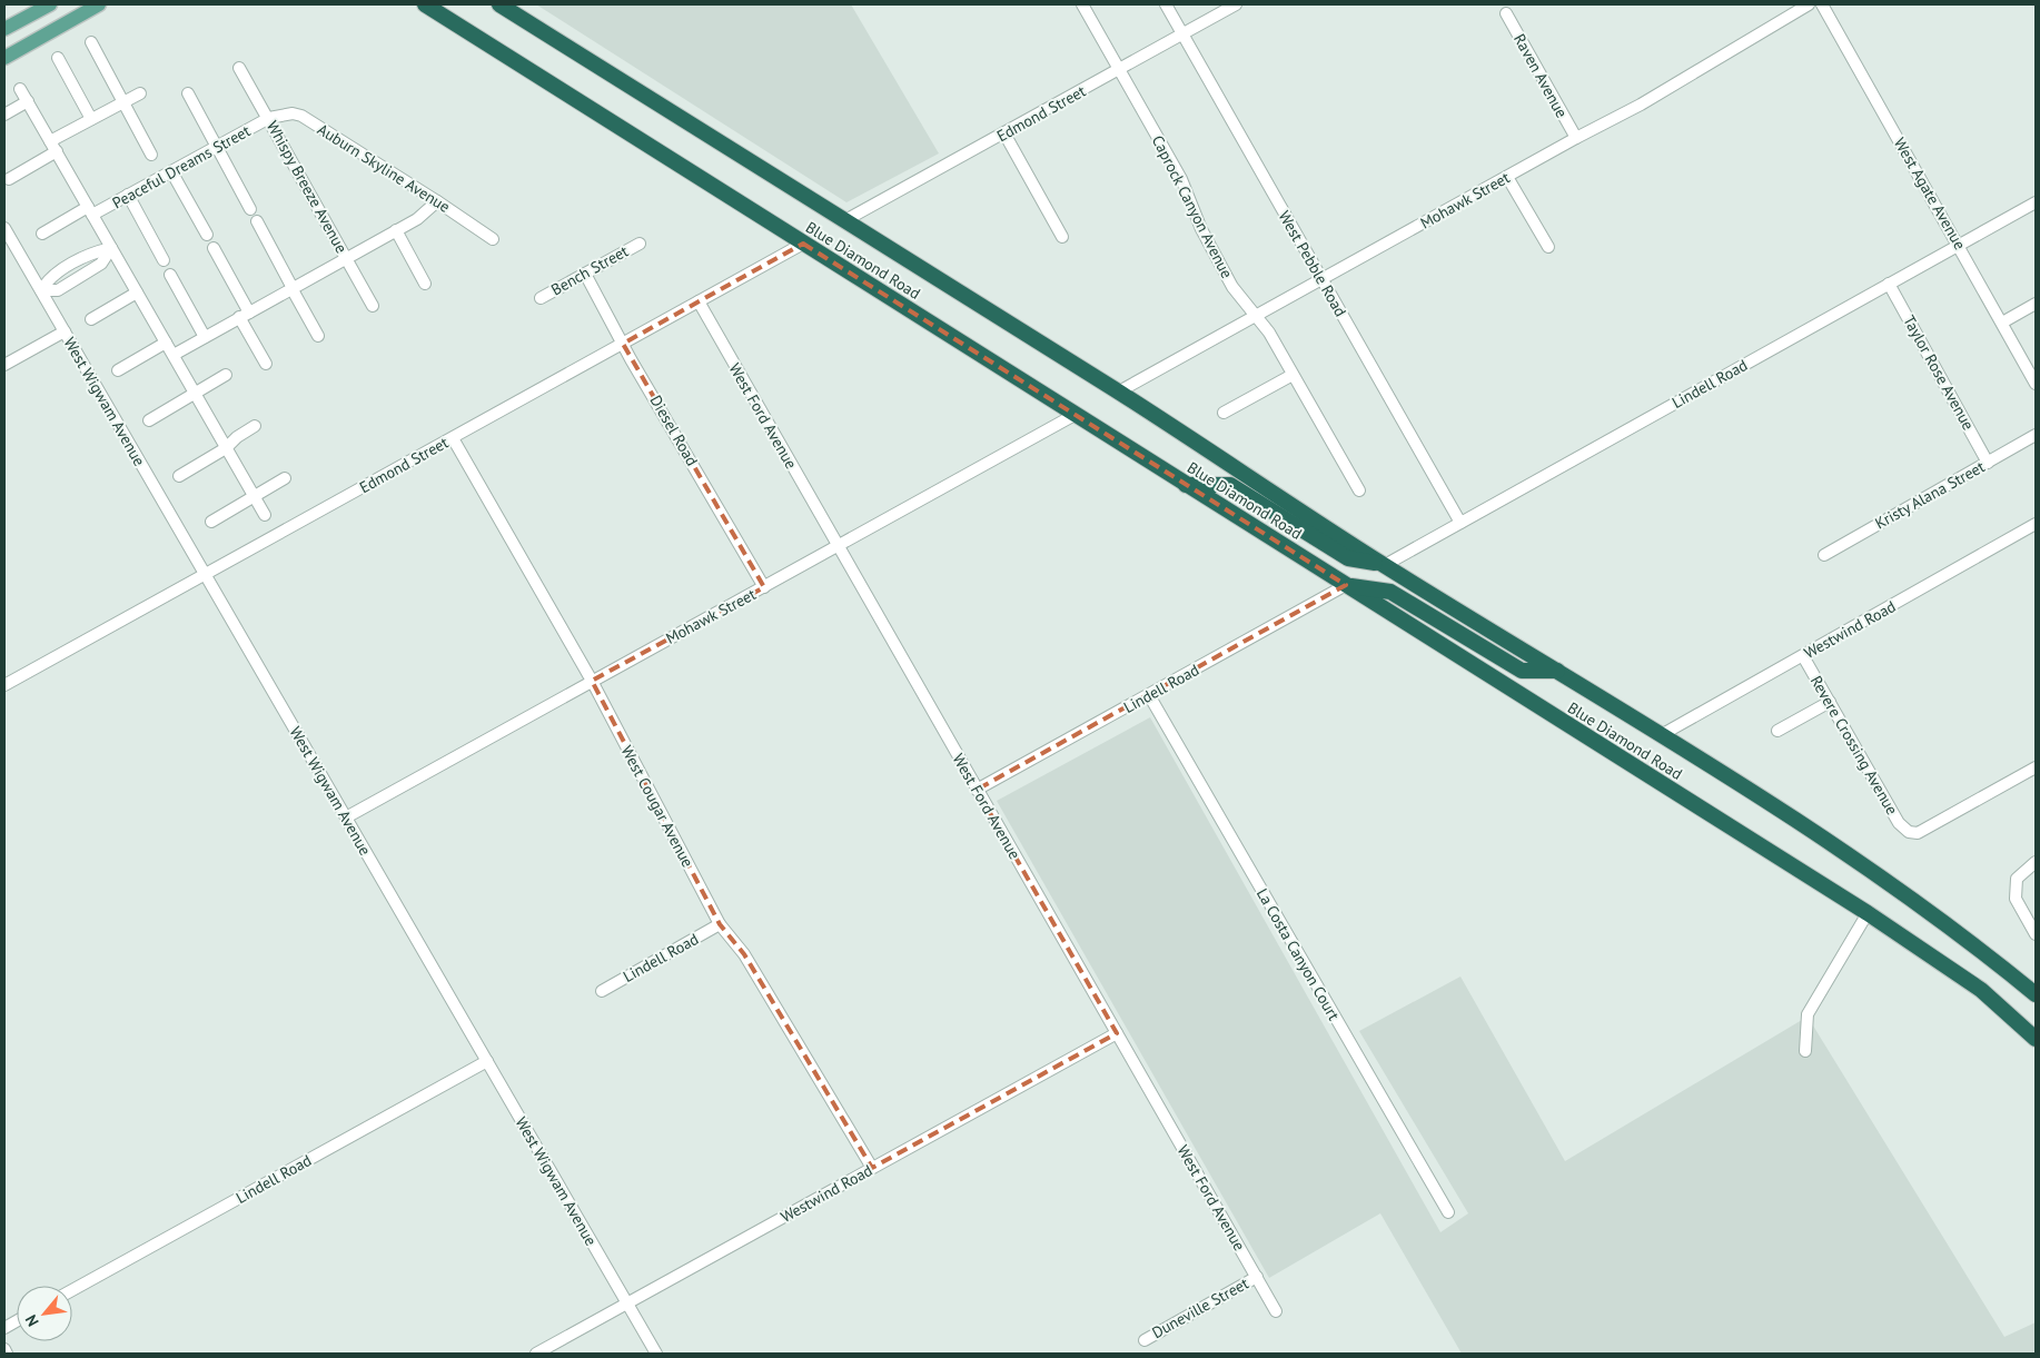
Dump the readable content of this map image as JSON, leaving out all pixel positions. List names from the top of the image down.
{
  "streets": {
    "highway": ["Blue Diamond Road"],
    "street": [
      "Raven Avenue",
      "Edmond Street",
      "Peaceful Dreams Street",
      "Auburn Skyline Avenue",
      "Whispy Breeze Avenue",
      "West Agate Avenue",
      "Mohawk Street",
      "Caprock Canyon Avenue",
      "West Pebble Road",
      "Bench Street",
      "Taylor Rose Avenue",
      "Lindell Road",
      "West Wigwam Avenue",
      "West Ford Avenue",
      "Diesel Road",
      "Kristy Alana Street",
      "Westwind Road",
      "Revere Crossing Avenue",
      "West Cougar Avenue",
      "La Costa Canyon Court",
      "Duneville Street"
    ]
  },
  "crossings": [
    ["Raven Avenue", "Mohawk Street"],
    ["Edmond Street", "Caprock Canyon Avenue"],
    ["Edmond Street", "Blue Diamond Road"],
    ["Edmond Street", "West Pebble Road"],
    ["Edmond Street", "West Wigwam Avenue"],
    ["Edmond Street", "West Ford Avenue"],
    ["Edmond Street", "Diesel Road"],
    ["Edmond Street", "West Cougar Avenue"],
    ["Peaceful Dreams Street", "Auburn Skyline Avenue"],
    ["Peaceful Dreams Street", "Whispy Breeze Avenue"],
    ["Auburn Skyline Avenue", "Whispy Breeze Avenue"],
    ["West Agate Avenue", "Lindell Road"],
    ["Mohawk Street", "Caprock Canyon Avenue"],
    ["Mohawk Street", "Blue Diamond Road"],
    ["Mohawk Street", "West Pebble Road"],
    ["Mohawk Street", "West Wigwam Avenue"],
    ["Mohawk Street", "West Ford Avenue"],
    ["Mohawk Street", "Diesel Road"],
    ["Mohawk Street", "West Cougar Avenue"],
    ["Blue Diamond Road", "Lindell Road"],
    ["Blue Diamond Road", "Westwind Road"],
    ["West Pebble Road", "Lindell Road"],
    ["Bench Street", "Diesel Road"],
    ["Taylor Rose Avenue", "Lindell Road"],
    ["Taylor Rose Avenue", "Kristy Alana Street"],
    ["Lindell Road", "West Wigwam Avenue"],
    ["Lindell Road", "West Ford Avenue"],
    ["Lindell Road", "West Cougar Avenue"],
    ["Lindell Road", "La Costa Canyon Court"],
    ["West Wigwam Avenue", "Westwind Road"],
    ["West Ford Avenue", "Westwind Road"],
    ["West Ford Avenue", "Duneville Street"],
    ["Westwind Road", "Revere Crossing Avenue"],
    ["Westwind Road", "West Cougar Avenue"]
  ],
  "north": "bottom left"
}
